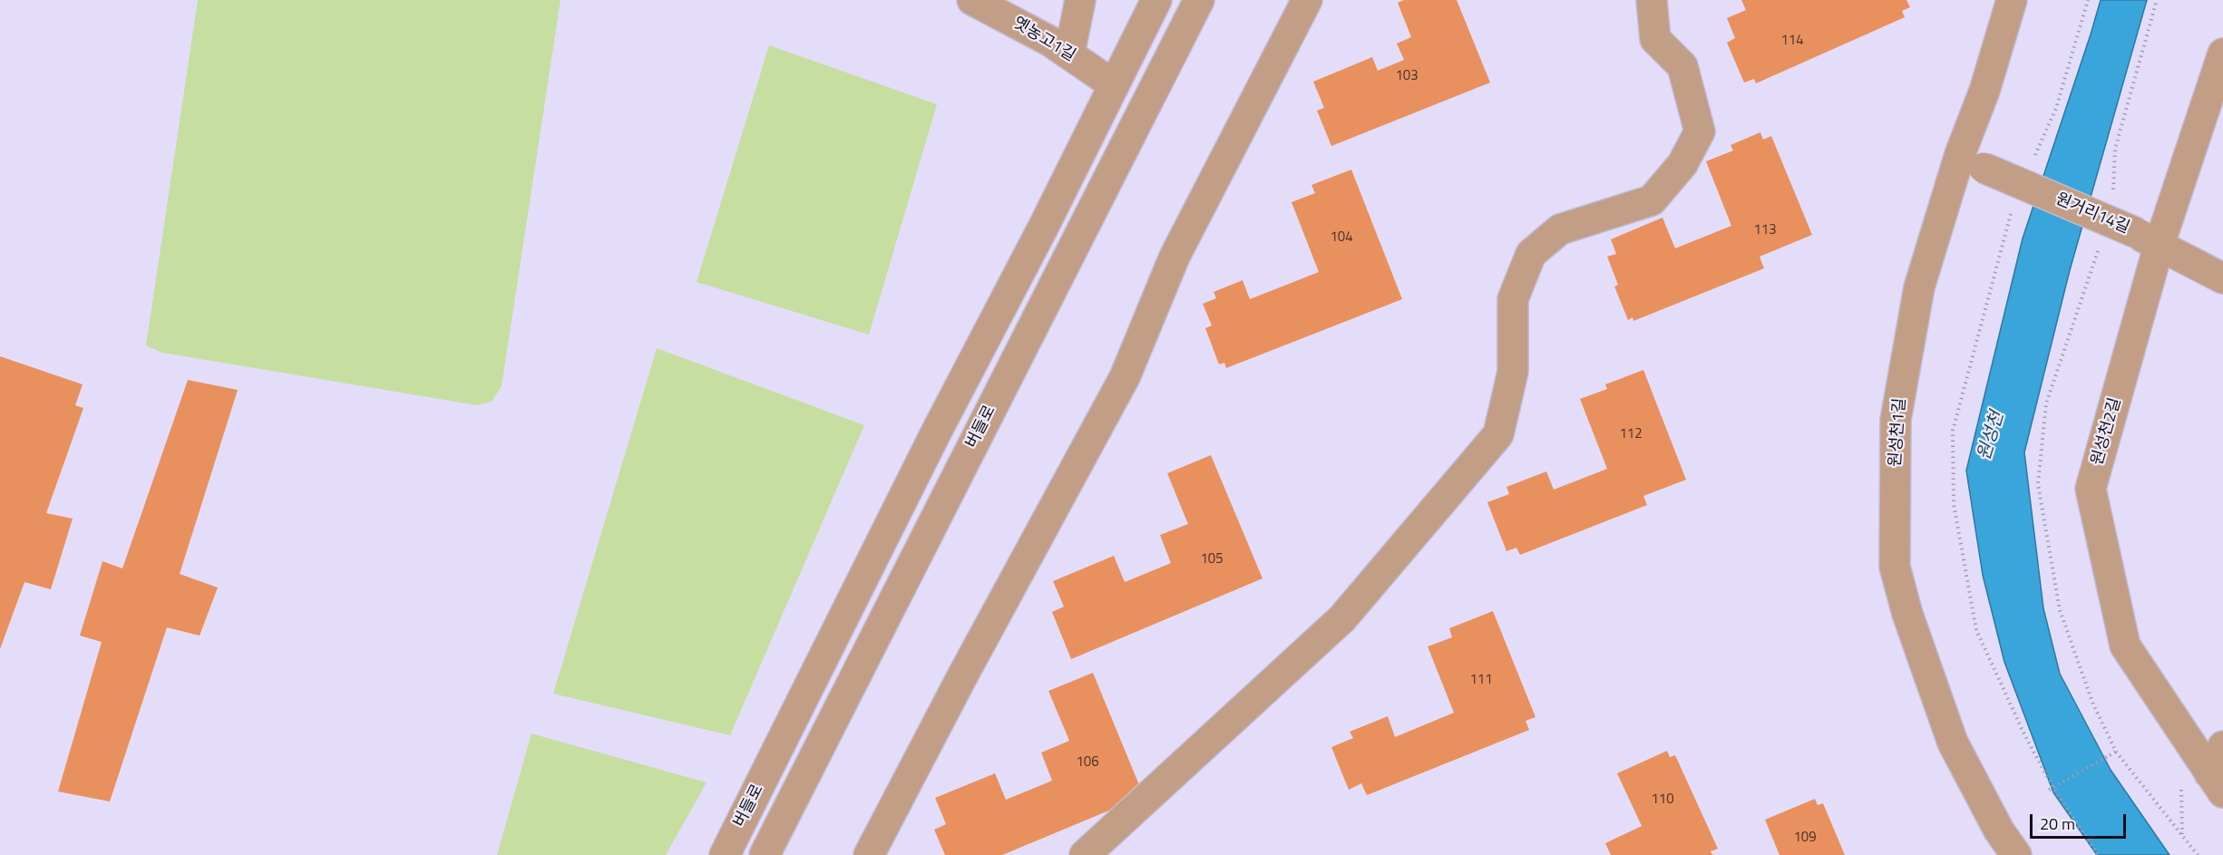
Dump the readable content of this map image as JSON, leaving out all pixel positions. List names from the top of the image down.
{
  "streets": {
    "street": [
      "옛농고1길",
      "원거리14길",
      "버들로",
      "원성천2길",
      "원성천1길"
    ]
  },
  "crossings": [
    ["옛농고1길", "버들로"],
    ["원거리14길", "원성천2길"],
    ["원거리14길", "원성천1길"]
  ],
  "water": ["원성천"],
  "house_numbers": [
    "114",
    "103",
    "113",
    "104",
    "112",
    "105",
    "111",
    "106",
    "110",
    "109"
  ],
  "scale_bar": "20 m"
}
